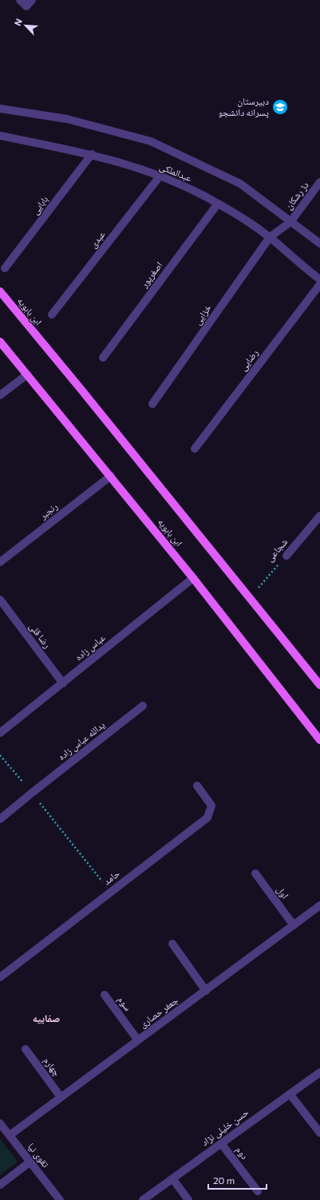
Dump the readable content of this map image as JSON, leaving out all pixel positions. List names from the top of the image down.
{
  "streets": {
    "main road": ["ابن بابویه"],
    "street": [
      "عبدالملکی",
      "دژ رشکان",
      "بابایی",
      "عبدی",
      "اصغرپور",
      "خزایی",
      "رضایی",
      "رنجبر",
      "شجاعی",
      "رضا قلی",
      "عباس زاده",
      "یدالله عباس زاده",
      "حامد",
      "اول",
      "سوم",
      "جعفر حصاری",
      "چهارم",
      "حسن خلیلی نژاد",
      "دوم",
      "تقوی نیا"
    ]
  },
  "crossings": [
    ["عبدالملکی", "دژ رشکان"],
    ["عبدالملکی", "بابایی"],
    ["عبدالملکی", "عبدی"],
    ["عبدالملکی", "اصغرپور"],
    ["عبدالملکی", "خزایی"],
    ["دژ رشکان", "خزایی"],
    ["ابن بابویه", "رنجبر"],
    ["ابن بابویه", "شجاعی"],
    ["ابن بابویه", "عباس زاده"],
    ["رضا قلی", "عباس زاده"],
    ["اول", "جعفر حصاری"],
    ["سوم", "جعفر حصاری"],
    ["جعفر حصاری", "چهارم"],
    ["جعفر حصاری", "تقوی نیا"],
    ["حسن خلیلی نژاد", "دوم"]
  ],
  "districts": ["صفاییه"],
  "places": {
    "school or university": ["دبیرستان پسرانه دانشجو"]
  },
  "scale_bar": "20 m",
  "north": "top left"
}
